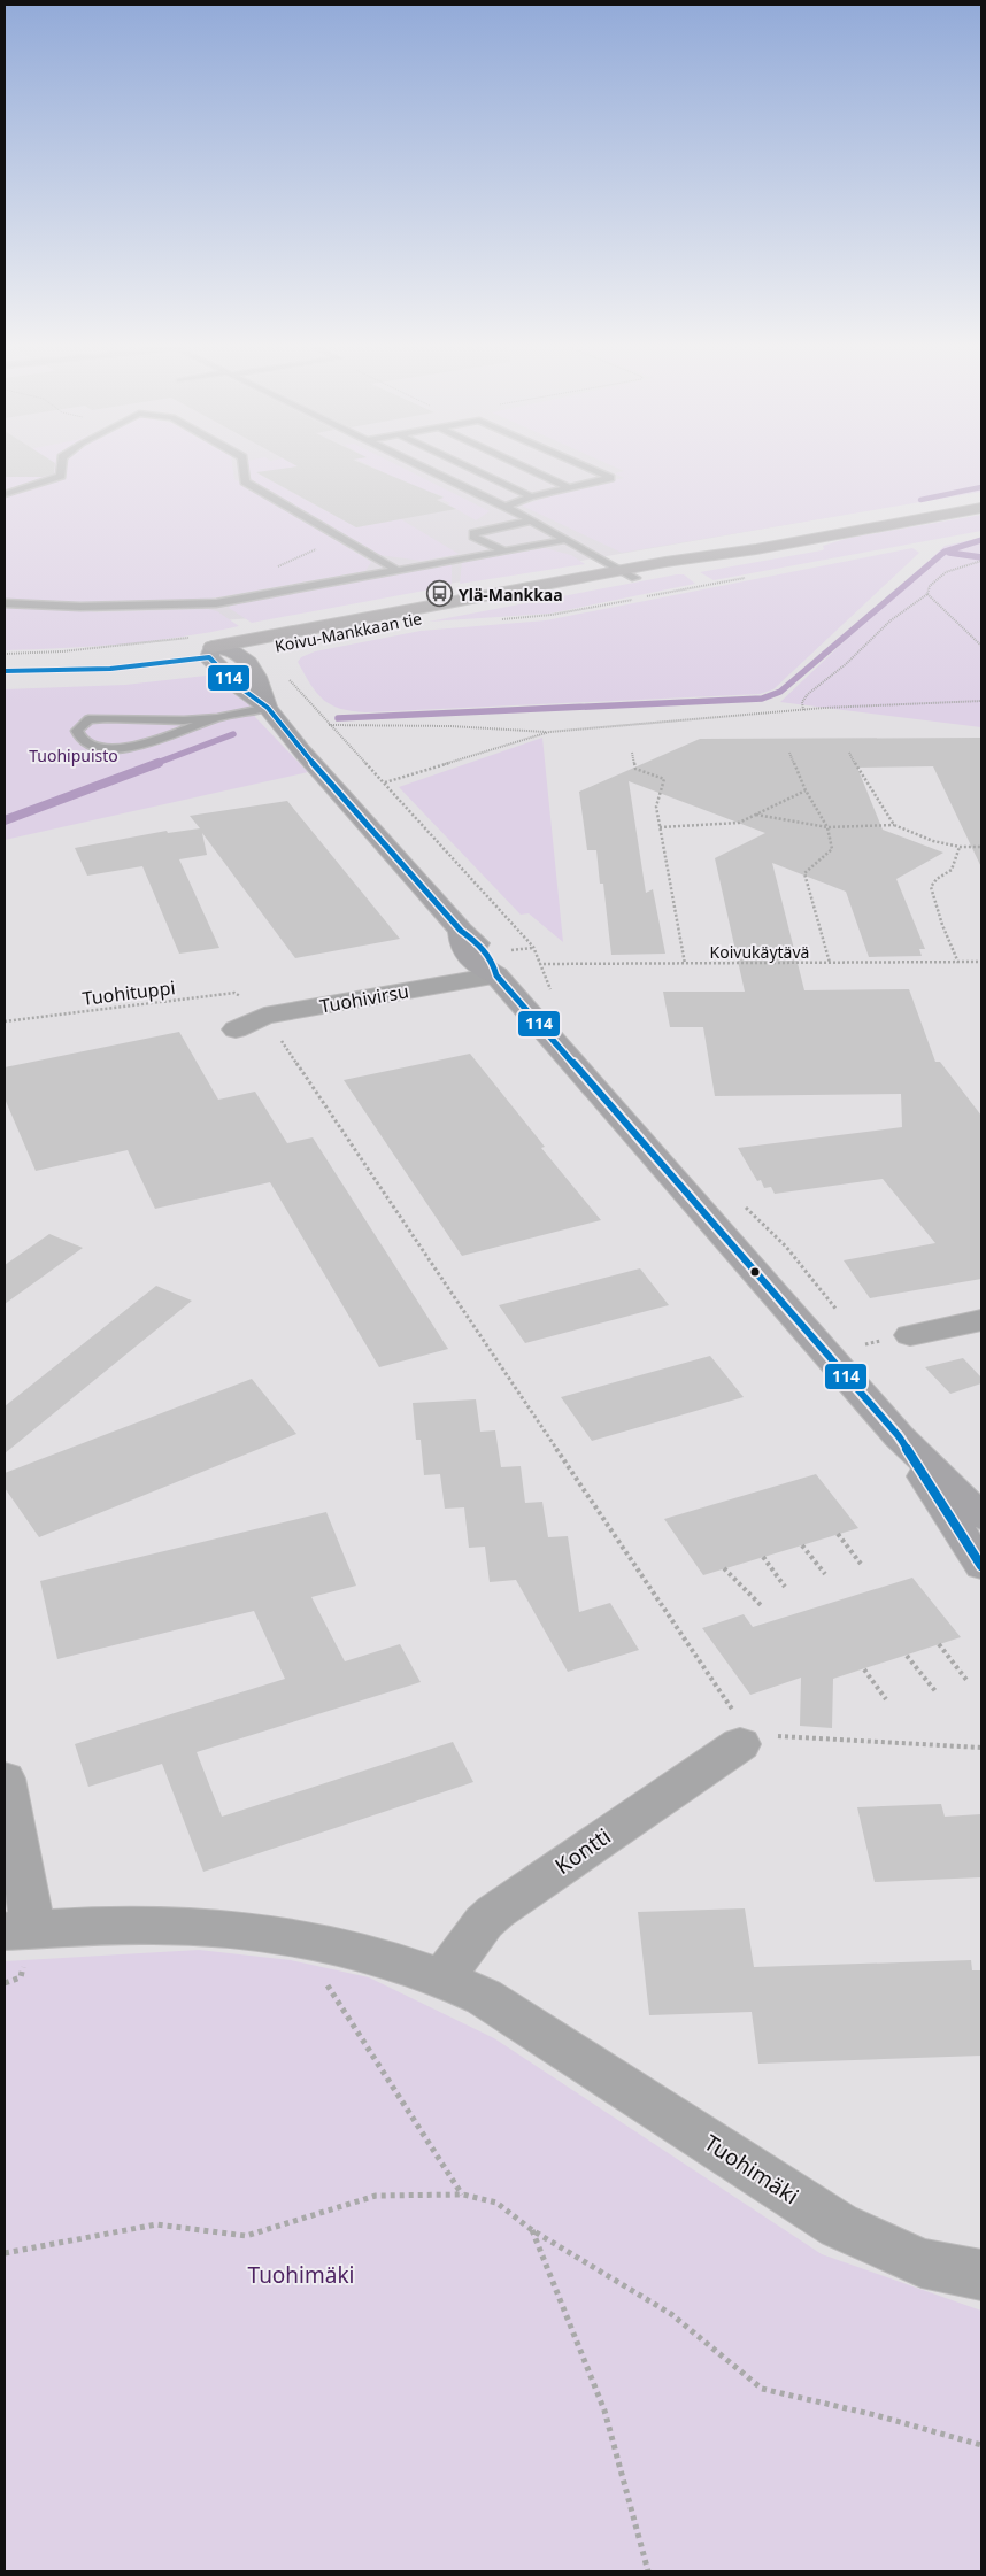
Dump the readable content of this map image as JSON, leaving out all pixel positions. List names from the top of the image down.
{
  "streets": {
    "main road": ["Koivu-Mankkaan tie"],
    "street": ["Tuohivirsu", "Kontti", "Tuohimäki"],
    "path": ["Koivukäytävä", "Tuohituppi"]
  },
  "crossings": [
    ["Kontti", "Tuohimäki"]
  ],
  "parks": ["Tuohipuisto", "Tuohimäki"],
  "places": {
    "bus stop": ["Ylä-Mankkaa"]
  },
  "lines": ["transit line 114"]
}
